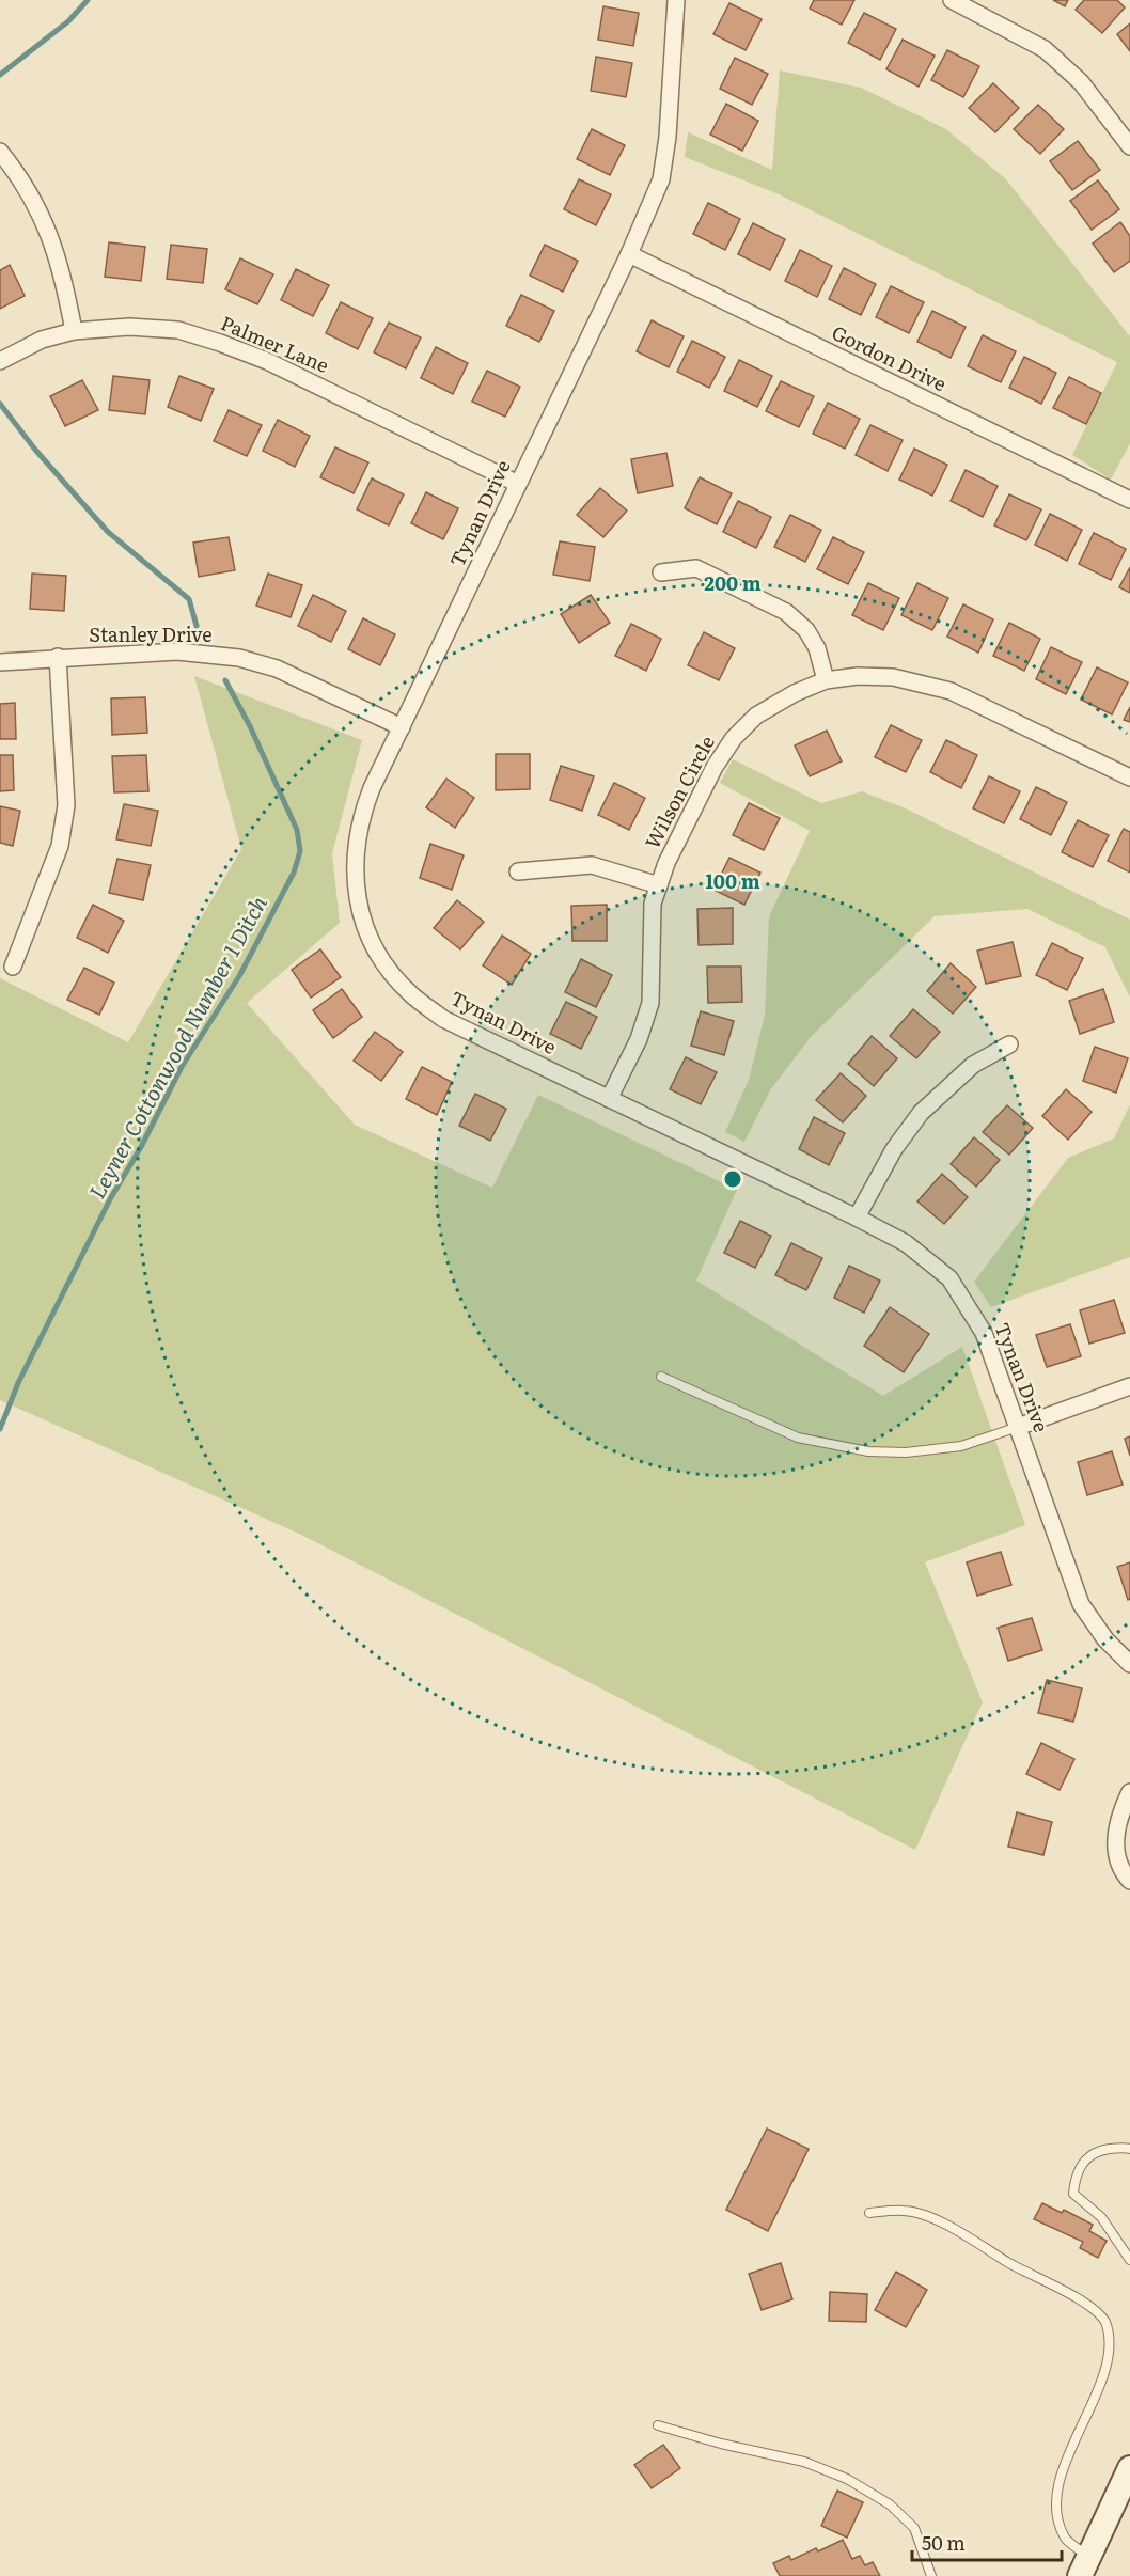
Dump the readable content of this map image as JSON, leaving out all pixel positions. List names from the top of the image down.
{
  "streets": {
    "street": [
      "Palmer Lane",
      "Gordon Drive",
      "Tynan Drive",
      "Stanley Drive",
      "Wilson Circle"
    ]
  },
  "crossings": [
    ["Palmer Lane", "Tynan Drive"],
    ["Gordon Drive", "Tynan Drive"],
    ["Tynan Drive", "Stanley Drive"],
    ["Tynan Drive", "Wilson Circle"]
  ],
  "water": ["Leyner Cottonwood Number 1 Ditch"],
  "scale_bar": "50 m",
  "rings": ["200 m", "100 m"]
}
